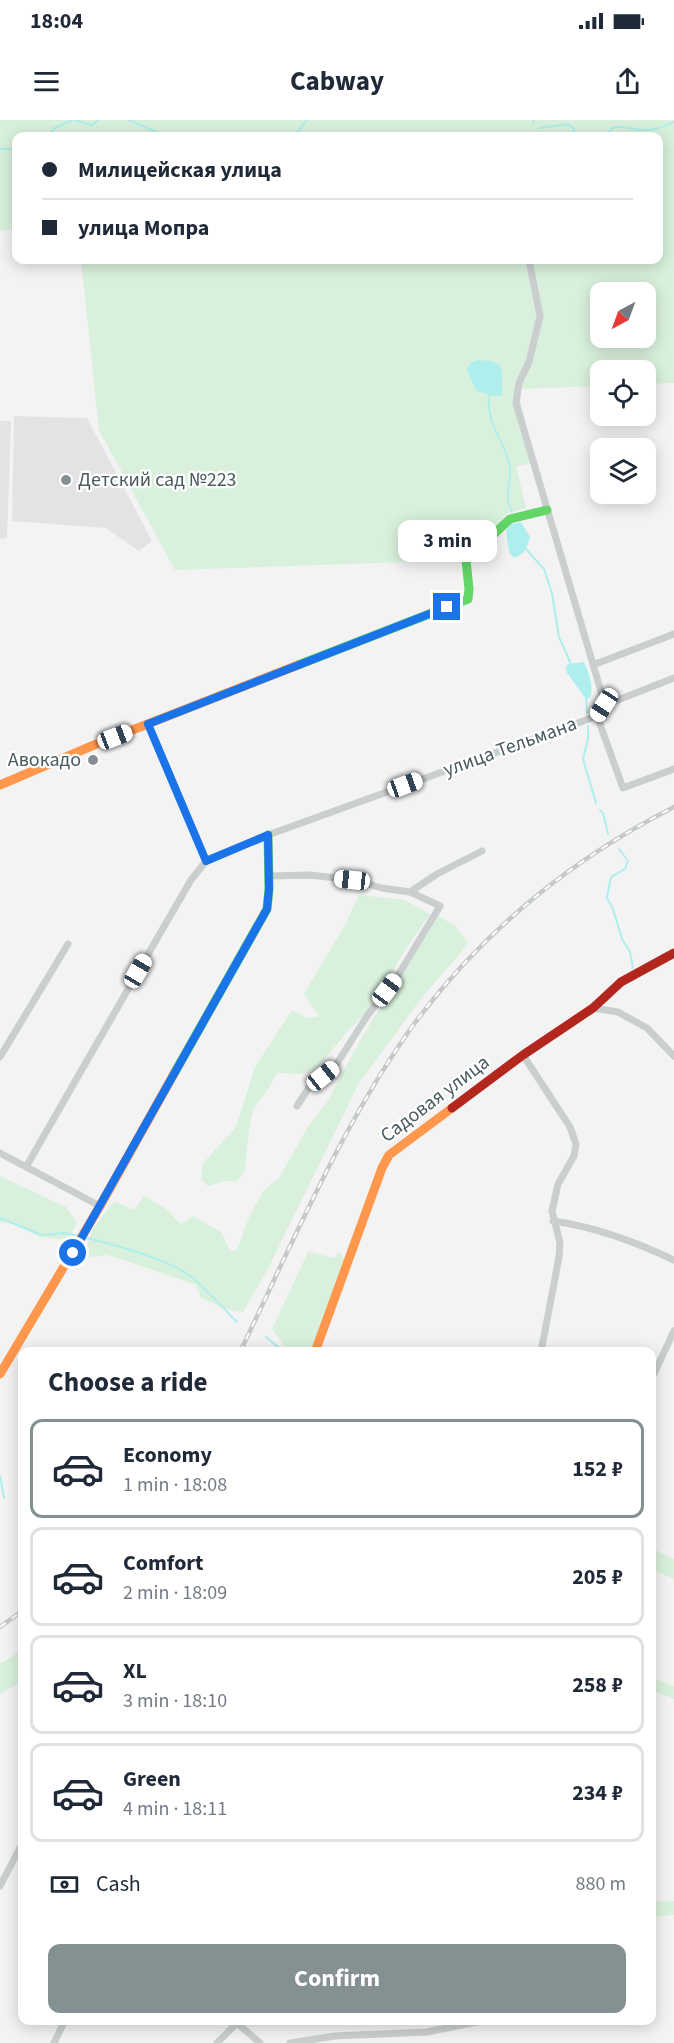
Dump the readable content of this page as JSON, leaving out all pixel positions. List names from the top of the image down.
{
  "streets": {
    "street": ["улица Тельмана", "Садовая улица"]
  },
  "places": ["Детский сад №223", "Авокадо"],
  "north": "bottom left",
  "page": {
    "status": "18:04",
    "header": "Cabway",
    "banner": ["Милицейская улица", "улица Мопра"],
    "bubble": "3 min",
    "heading": "Choose a ride",
    "list": [
      {
        "name": "Economy",
        "note": "1 min · 18:08",
        "value": "152 ₽"
      },
      {
        "name": "Comfort",
        "note": "2 min · 18:09",
        "value": "205 ₽"
      },
      {
        "name": "XL",
        "note": "3 min · 18:10",
        "value": "258 ₽"
      },
      {
        "name": "Green",
        "note": "4 min · 18:11",
        "value": "234 ₽"
      }
    ],
    "pay": ["Cash", "880 m"],
    "buttons": "Confirm"
  }
}
